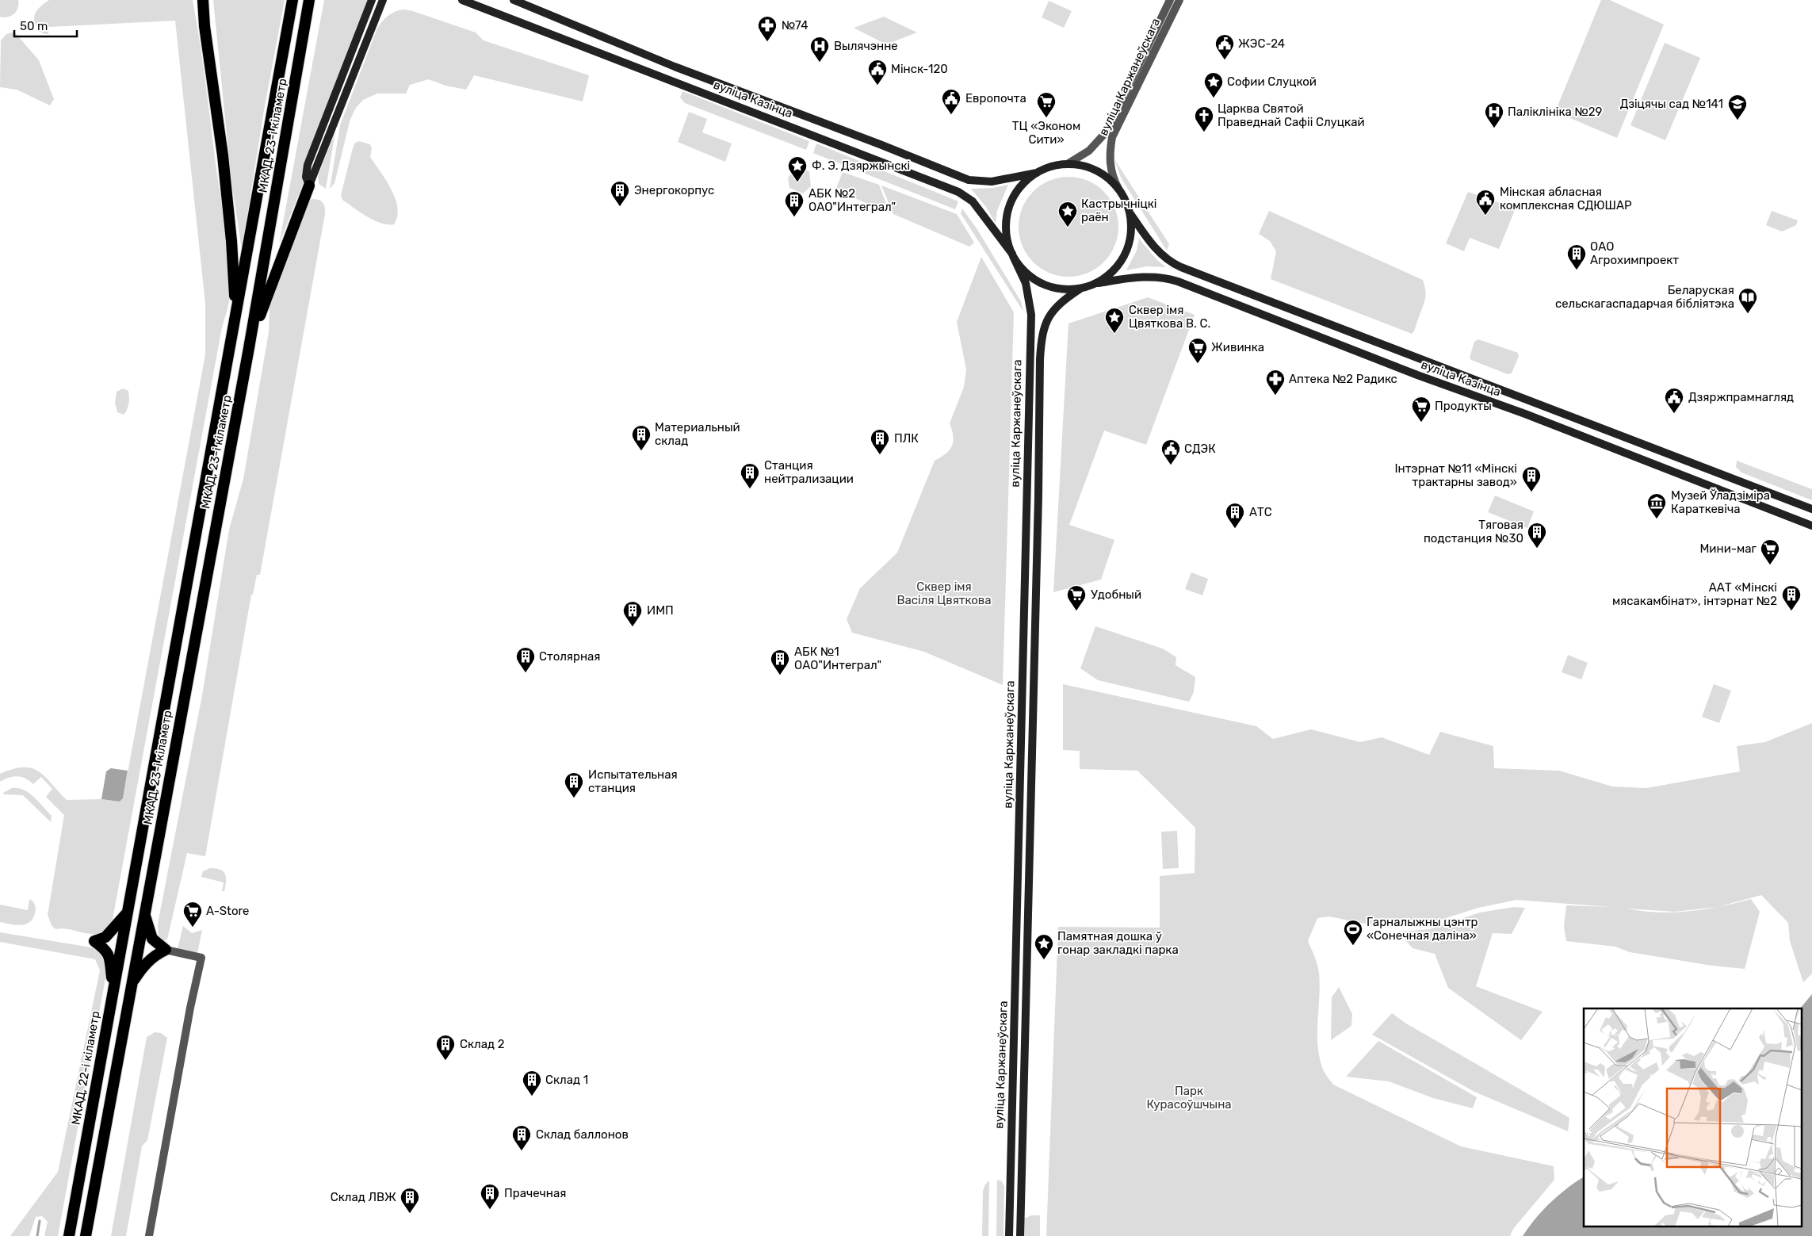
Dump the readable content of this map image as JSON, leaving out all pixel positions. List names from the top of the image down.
{
  "streets": {
    "highway": ["МКАД, 23-і кіламетр", "МКАД, 22-і кіламетр"],
    "main road": ["вуліца Каржанеўскага", "вуліца Казінца"]
  },
  "crossings": [
    ["вуліца Каржанеўскага", "вуліца Казінца"],
    ["МКАД, 23-і кіламетр", "МКАД, 22-і кіламетр"]
  ],
  "parks": ["Сквер імя Васіля Цвяткова", "Парк Курасоўшчына"],
  "places": {
    "pharmacy": ["№74", "Аптека №2 Радикс"],
    "public building": [
      "ЖЭС-24",
      "Мінск-120",
      "Европочта",
      "Мінская абласная комплексная СДЮШАР",
      "Дзяржпрамнагляд",
      "СДЭК"
    ],
    "hospital": ["Вылячэнне", "Паліклініка №29"],
    "place": [
      "Софии Слуцкой",
      "Ф. Э. Дзяржынскі",
      "Кастрычніцкі раён",
      "Сквер імя Цвяткова В. С.",
      "Памятная дошка ў гонар закладкі парка"
    ],
    "supermarket": [
      "ТЦ «Эконом Сити»",
      "Живинка",
      "Продукты",
      "Мини-маг",
      "Удобный",
      "A-Store"
    ],
    "school or university": ["Дзіцячы сад №141"],
    "church": ["Царква Святой Праведнай Сафіі Слуцкай"],
    "building": [
      "Энергокорпус",
      "АБК №2 ОАО\"Интеграл\"",
      "ОАО Агрохимпроект",
      "Материальный склад",
      "ПЛК",
      "Станция нейтрализации",
      "Інтэрнат №11 «Мінскі трактарны завод»",
      "АТС",
      "Тяговая подстанция №30",
      "ААТ «Мінскі мясакамбінат», інтэрнат №2",
      "ИМП",
      "Столярная",
      "АБК №1 ОАО\"Интеграл\"",
      "Испытательная станция",
      "Склад 2",
      "Склад 1",
      "Склад баллонов",
      "Прачечная",
      "Склад ЛВЖ"
    ],
    "library": ["Беларуская сельскагаспадарчая бібліятэка"],
    "museum": ["Музей Ўладзіміра Караткевіча"],
    "sports": ["Гарналыжны цэнтр «Сонечная даліна»"]
  },
  "scale_bar": "50 m"
}
